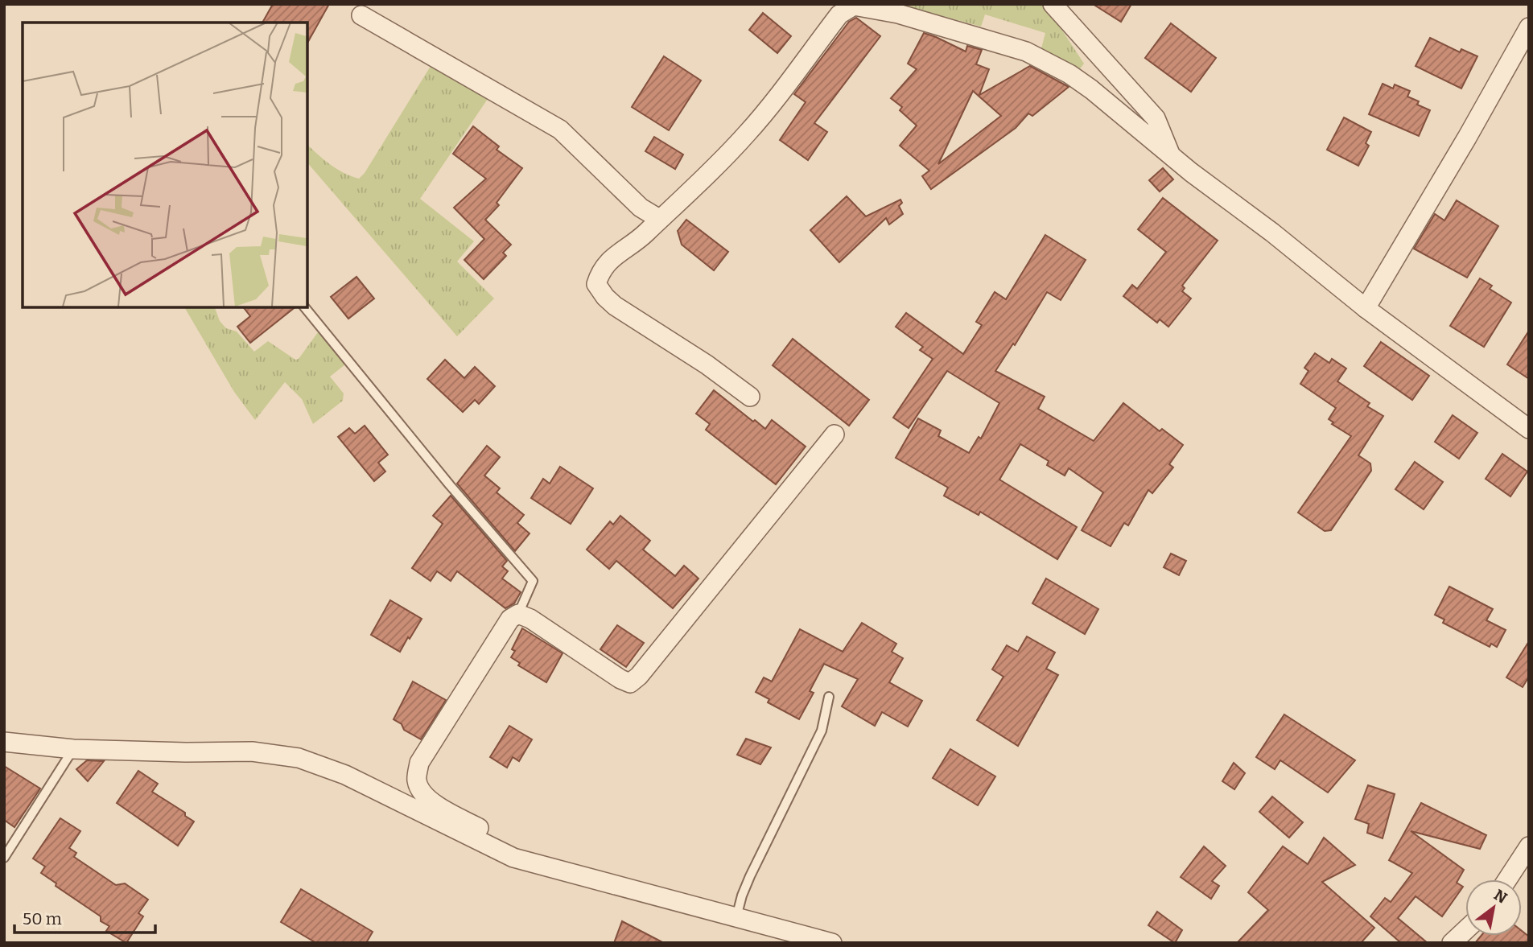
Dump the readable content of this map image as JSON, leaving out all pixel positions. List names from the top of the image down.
{
  "scale_bar": "50 m",
  "north": "top right"
}
